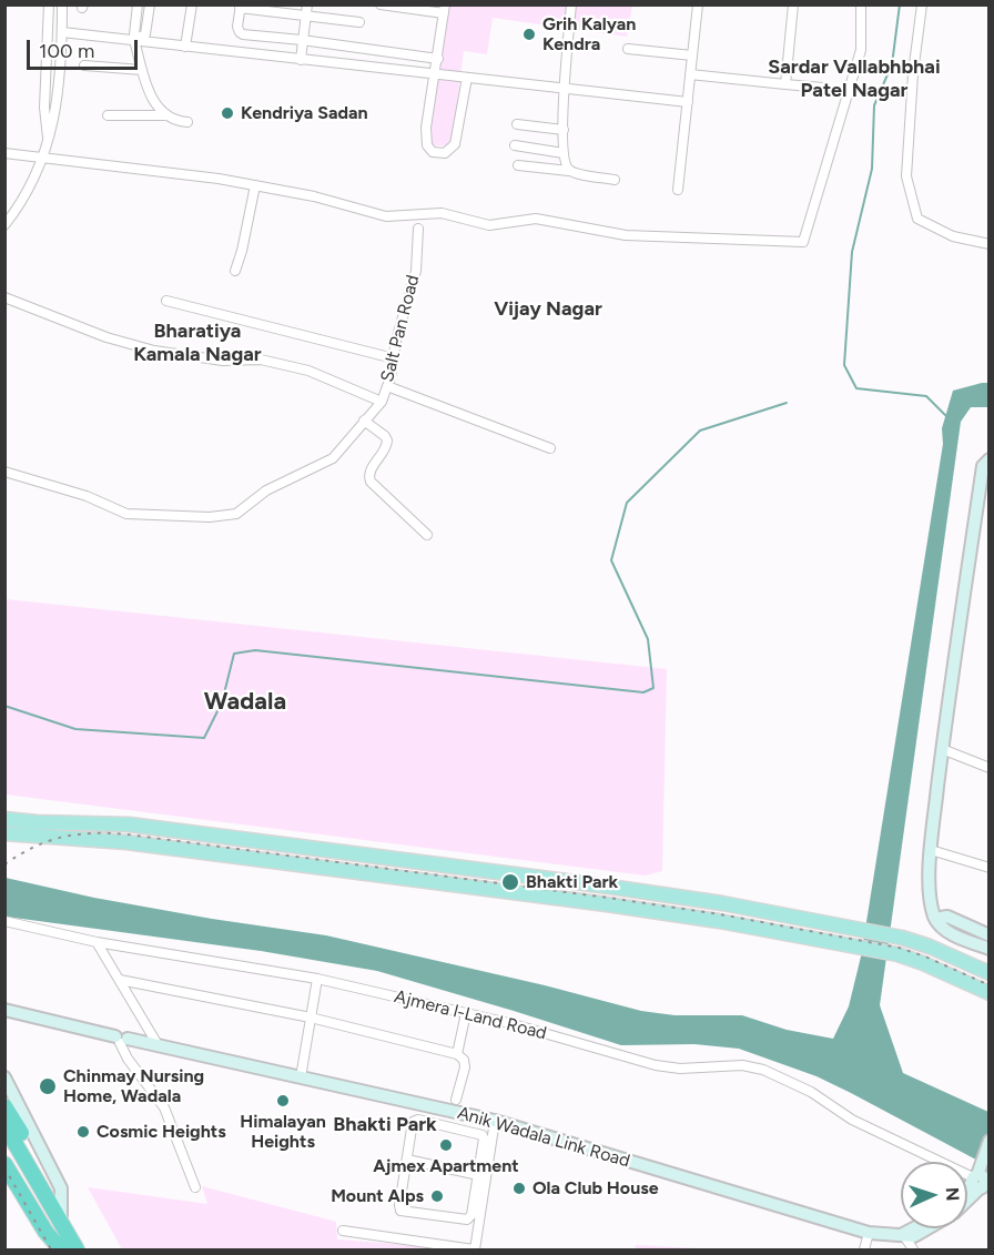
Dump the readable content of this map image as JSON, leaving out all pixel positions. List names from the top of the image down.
{
  "streets": {
    "street": ["Salt Pan Road", "Ajmera l-Land Road", "Anik Wadala Link Road"]
  },
  "crossings": [
    ["Ajmera l-Land Road", "Anik Wadala Link Road"]
  ],
  "districts": [
    "Sardar Vallabhbhai Patel Nagar",
    "Vijay Nagar",
    "Bharatiya Kamala Nagar",
    "Wadala",
    "Bhakti Park"
  ],
  "places": [
    "Grih Kalyan Kendra",
    "Kendriya Sadan",
    "Bhakti Park",
    "Chinmay Nursing Home, Wadala",
    "Himalayan Heights",
    "Cosmic Heights",
    "Ajmex Apartment",
    "Ola Club House",
    "Mount Alps"
  ],
  "scale_bar": "100 m",
  "north": "right"
}
